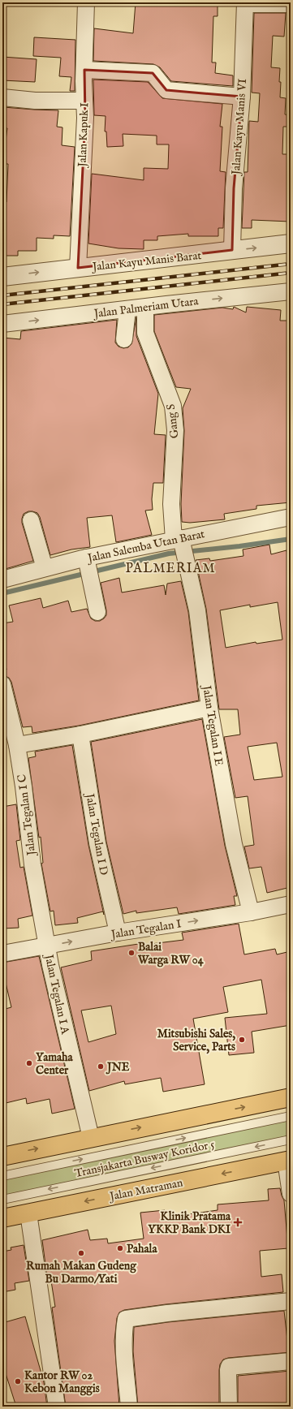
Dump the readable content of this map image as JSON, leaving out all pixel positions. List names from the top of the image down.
{
  "streets": {
    "main road": ["Jalan Matraman"],
    "street": [
      "Jalan Kayu Manis VI",
      "Jalan Kapuk I",
      "Jalan Kayu Manis Barat",
      "Jalan Palmeriam Utara",
      "Gang S",
      "Jalan Salemba Utan Barat",
      "Jalan Tegalan I E",
      "Jalan Tegalan I C",
      "Jalan Tegalan I D",
      "Jalan Tegalan I",
      "Jalan Tegalan I A"
    ],
    "lane": ["Transjakarta Busway Koridor 5"]
  },
  "crossings": [
    ["Jalan Kayu Manis VI", "Jalan Kayu Manis Barat"],
    ["Jalan Kapuk I", "Jalan Kayu Manis Barat"],
    ["Jalan Palmeriam Utara", "Gang S"],
    ["Gang S", "Jalan Salemba Utan Barat"],
    ["Gang S", "Jalan Tegalan I E"],
    ["Jalan Salemba Utan Barat", "Jalan Tegalan I E"],
    ["Jalan Tegalan I E", "Jalan Tegalan I"],
    ["Jalan Tegalan I C", "Jalan Tegalan I"],
    ["Jalan Tegalan I C", "Jalan Tegalan I A"],
    ["Jalan Tegalan I D", "Jalan Tegalan I"],
    ["Jalan Tegalan I", "Jalan Tegalan I A"]
  ],
  "one_way": ["Jalan Kayu Manis Barat", "Jalan Palmeriam Utara", "Jalan Tegalan I"],
  "districts": ["PALMERIAM"],
  "places": {
    "other": [
      "Balai Warga RW 04",
      "Mitsubishi Sales, Service, Parts",
      "Yamaha Center",
      "JNE",
      "Pahala",
      "Rumah Makan Gudeng Bu Darmo/Yati",
      "Kantor RW 02 Kebon Manggis"
    ],
    "health": ["Klinik Pratama YKKP Bank DKI"]
  }
}
